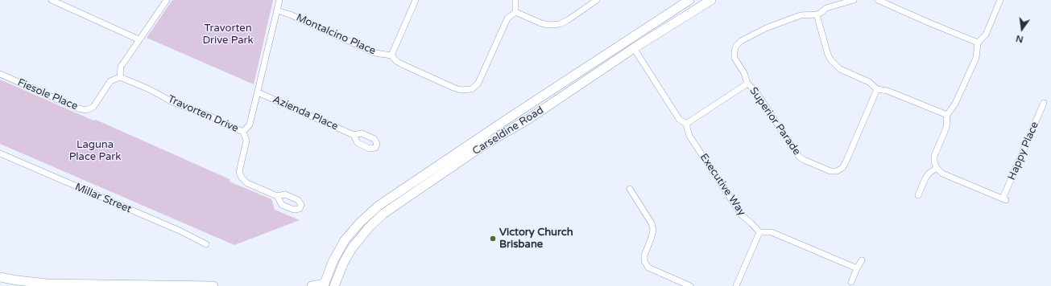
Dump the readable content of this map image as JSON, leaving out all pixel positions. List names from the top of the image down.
{
  "streets": {
    "main road": ["Carseldine Road"],
    "street": [
      "Montalcino Place",
      "Fiesole Place",
      "Azienda Place",
      "Travorten Drive",
      "Superior Parade",
      "Happy Place",
      "Executive Way",
      "Millar Street"
    ]
  },
  "crossings": [
    ["Montalcino Place", "Travorten Drive"],
    ["Fiesole Place", "Travorten Drive"],
    ["Azienda Place", "Travorten Drive"],
    ["Carseldine Road", "Executive Way"]
  ],
  "parks": ["Travorten Drive Park", "Laguna Place Park"],
  "places": ["Victory Church Brisbane"],
  "north": "bottom"
}
